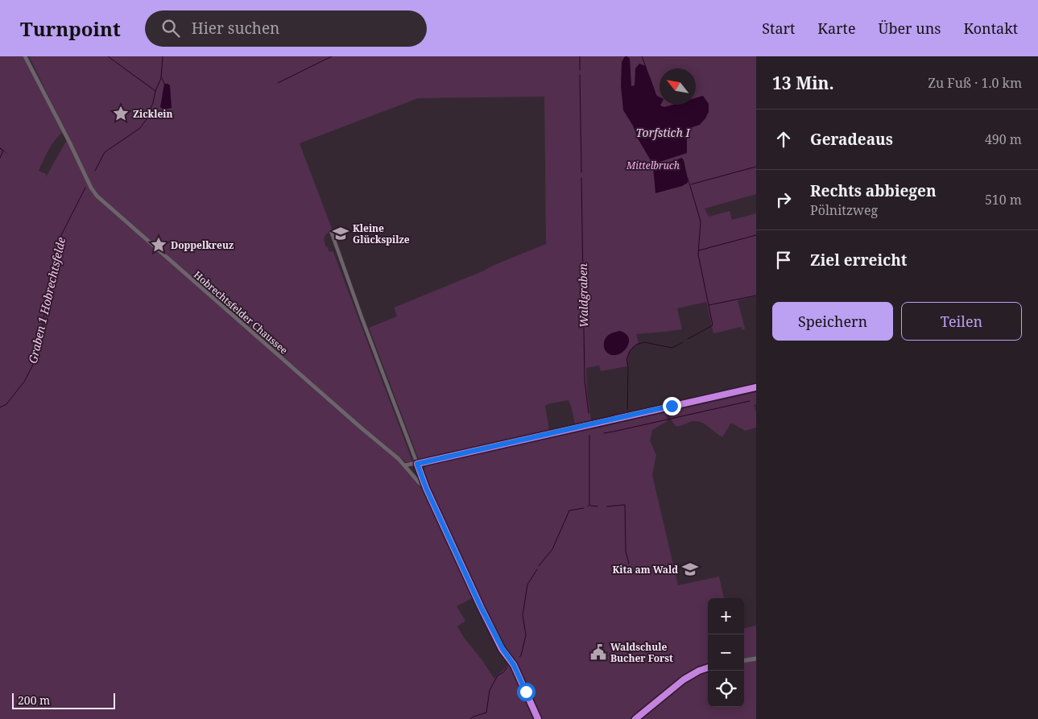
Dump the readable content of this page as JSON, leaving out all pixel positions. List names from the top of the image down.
{
  "streets": {
    "street": ["Hobrechtsfelder Chaussee"]
  },
  "water": ["Torfstich I", "Waldgraben", "Graben 1 Hobrechtsfelde"],
  "parks": ["Mittelbruch"],
  "places": {
    "place": ["Zicklein", "Doppelkreuz"],
    "school or university": ["Kleine Glückspilze", "Kita am Wald"],
    "public building": ["Waldschule Bucher Forst"]
  },
  "scale_bar": "200 m",
  "north": "top left",
  "page": {
    "header": "Turnpoint",
    "search": "Hier suchen",
    "nav": [
      "Start",
      "Karte",
      "Über uns",
      "Kontakt"
    ],
    "heading": ["13 Min.", "Zu Fuß · 1.0 km"],
    "list": [
      ["Geradeaus", "490 m"],
      ["Rechts abbiegen", "Pölnitzweg", "510 m"],
      "Ziel erreicht"
    ],
    "buttons": ["Speichern", "Teilen"],
    "map_buttons": ["+", "−"],
    "scale": "200 m"
  }
}
